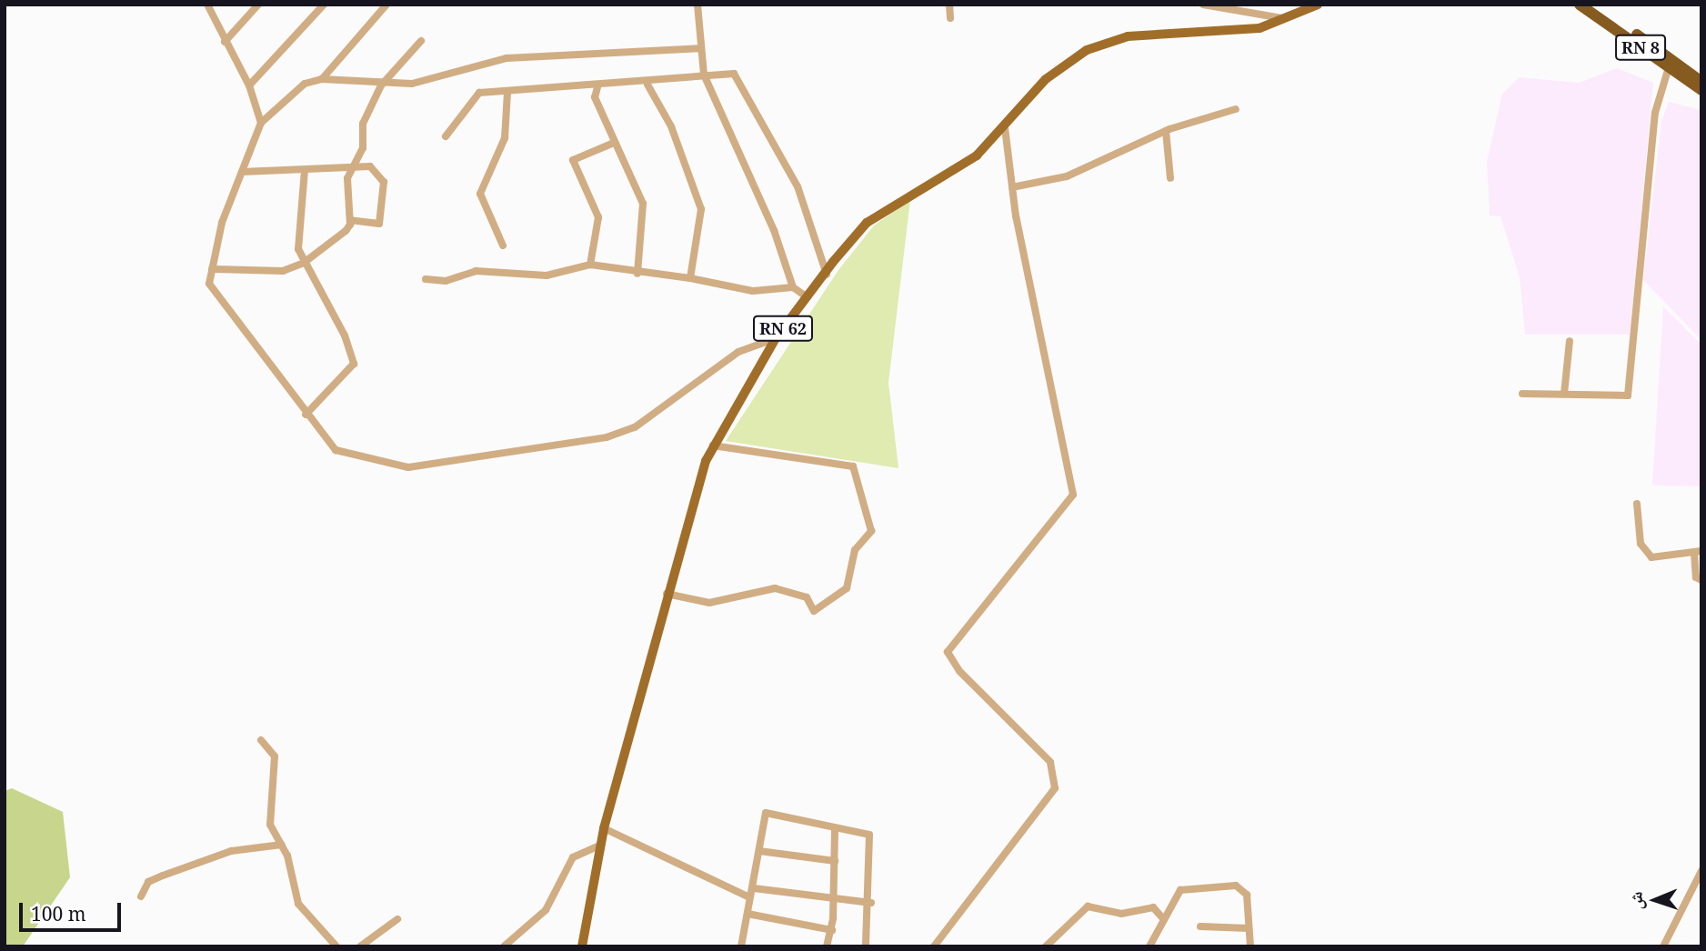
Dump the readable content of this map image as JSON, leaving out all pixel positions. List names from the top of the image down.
{
  "streets": {
    "highway": ["RN 8"],
    "main road": ["RN 62"]
  },
  "scale_bar": "100 m",
  "north": "left"
}
